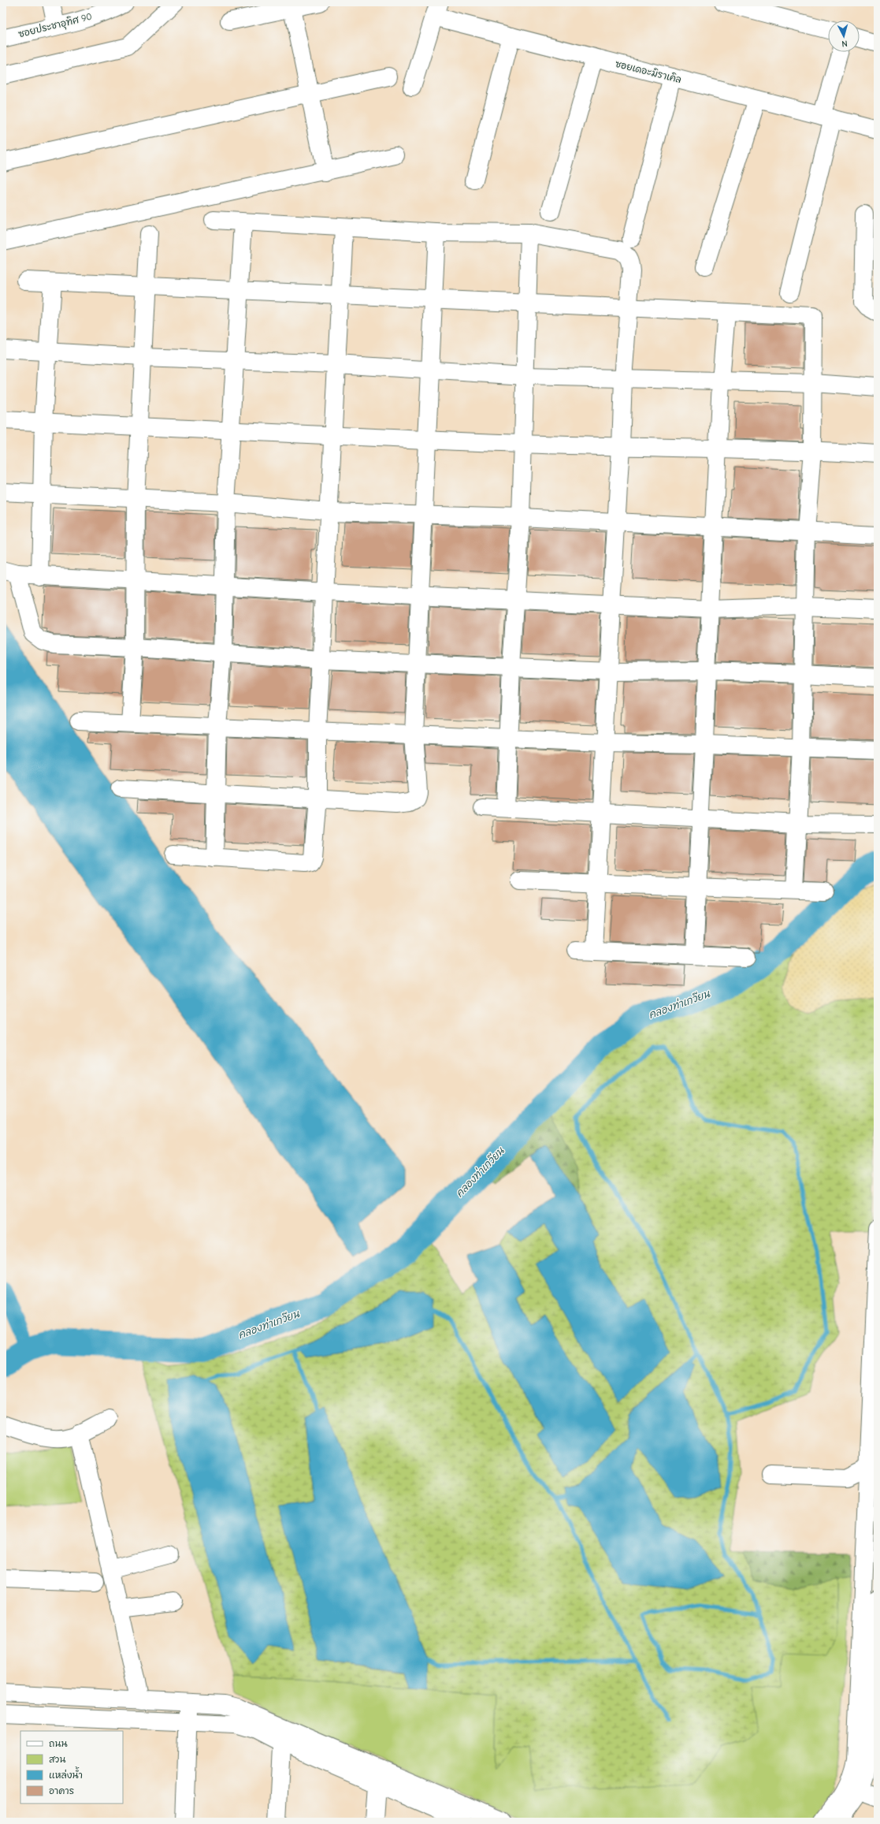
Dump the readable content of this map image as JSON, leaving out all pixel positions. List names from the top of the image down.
{
  "streets": {
    "street": ["ซอยประชาอุทิศ 90", "ซอยเดอะมิราเคิล"]
  },
  "water": ["คลองท่าเกวียน"],
  "legend": [
    "ถนน",
    "สวน",
    "แหล่งน้ำ",
    "อาคาร"
  ],
  "north": "bottom"
}
